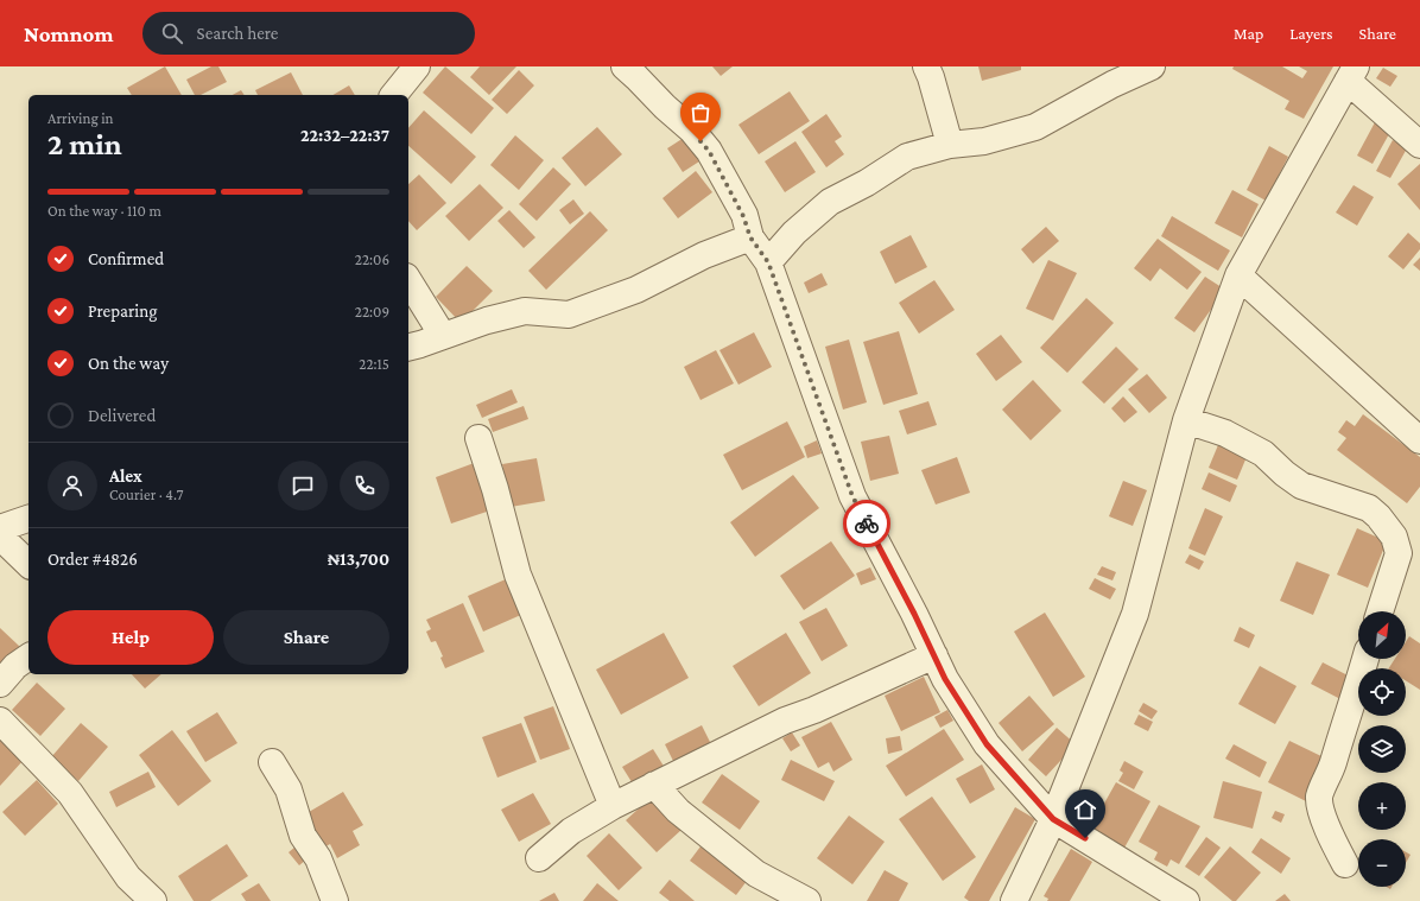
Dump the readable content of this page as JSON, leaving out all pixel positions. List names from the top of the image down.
{
  "north": "top right",
  "page": {
    "header": "Nomnom",
    "search": "Search here",
    "nav": ["Map", "Layers", "Share"],
    "heading": ["2 min", "Arriving in", "22:32–22:37"],
    "panel": [
      "Alex",
      "Courier · 4.7",
      "Order #4826",
      "₦13,700"
    ],
    "bar": "On the way · 110 m",
    "list": [
      ["Confirmed", "22:06"],
      ["Preparing", "22:09"],
      ["On the way", "22:15"],
      "Delivered"
    ],
    "buttons": ["Help", "Share"],
    "map_buttons": ["+", "−"]
  }
}
